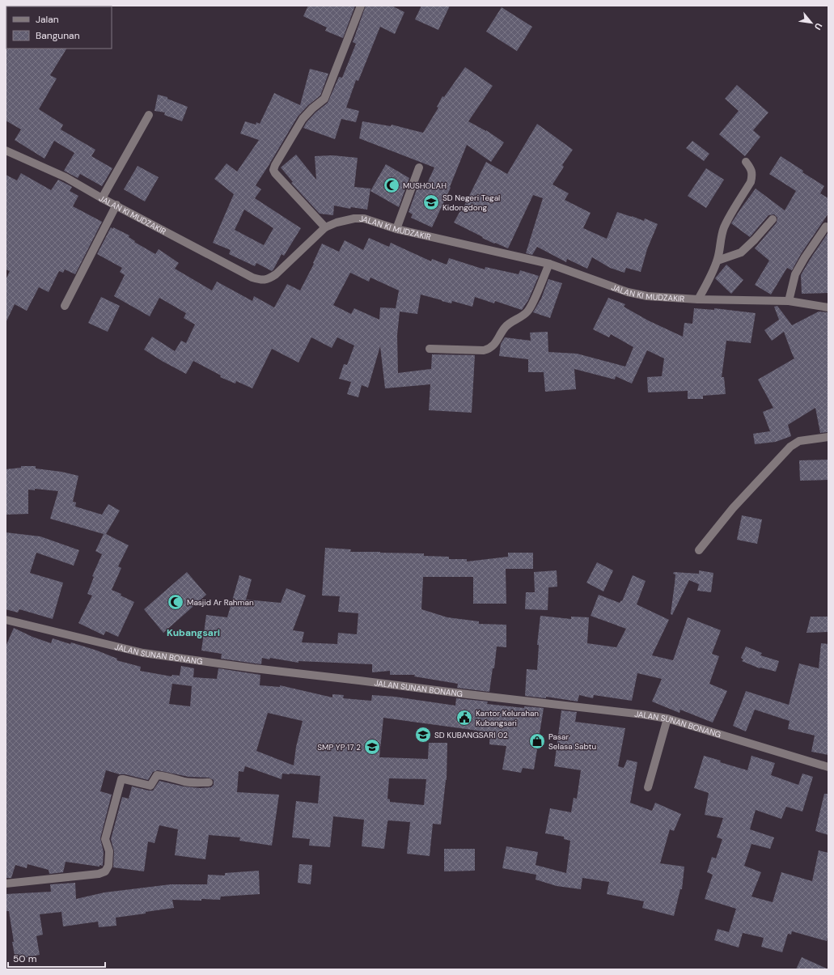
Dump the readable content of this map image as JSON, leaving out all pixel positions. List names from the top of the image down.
{
  "streets": {
    "street": ["JALAN KI MUDZAKIR", "JALAN SUNAN BONANG"]
  },
  "districts": ["Kubangsari"],
  "places": {
    "mosque": ["MUSHOLAH", "Masjid Ar Rahman"],
    "school or university": ["SD Negeri Tegal Kidongdong", "SD KUBANGSARI 02", "SMP YP 17 2"],
    "public building": ["Kantor Kelurahan Kubangsari"],
    "shop": ["Pasar Selasa Sabtu"]
  },
  "legend": ["Jalan", "Bangunan"],
  "scale_bar": "50 m",
  "north": "bottom right"
}
